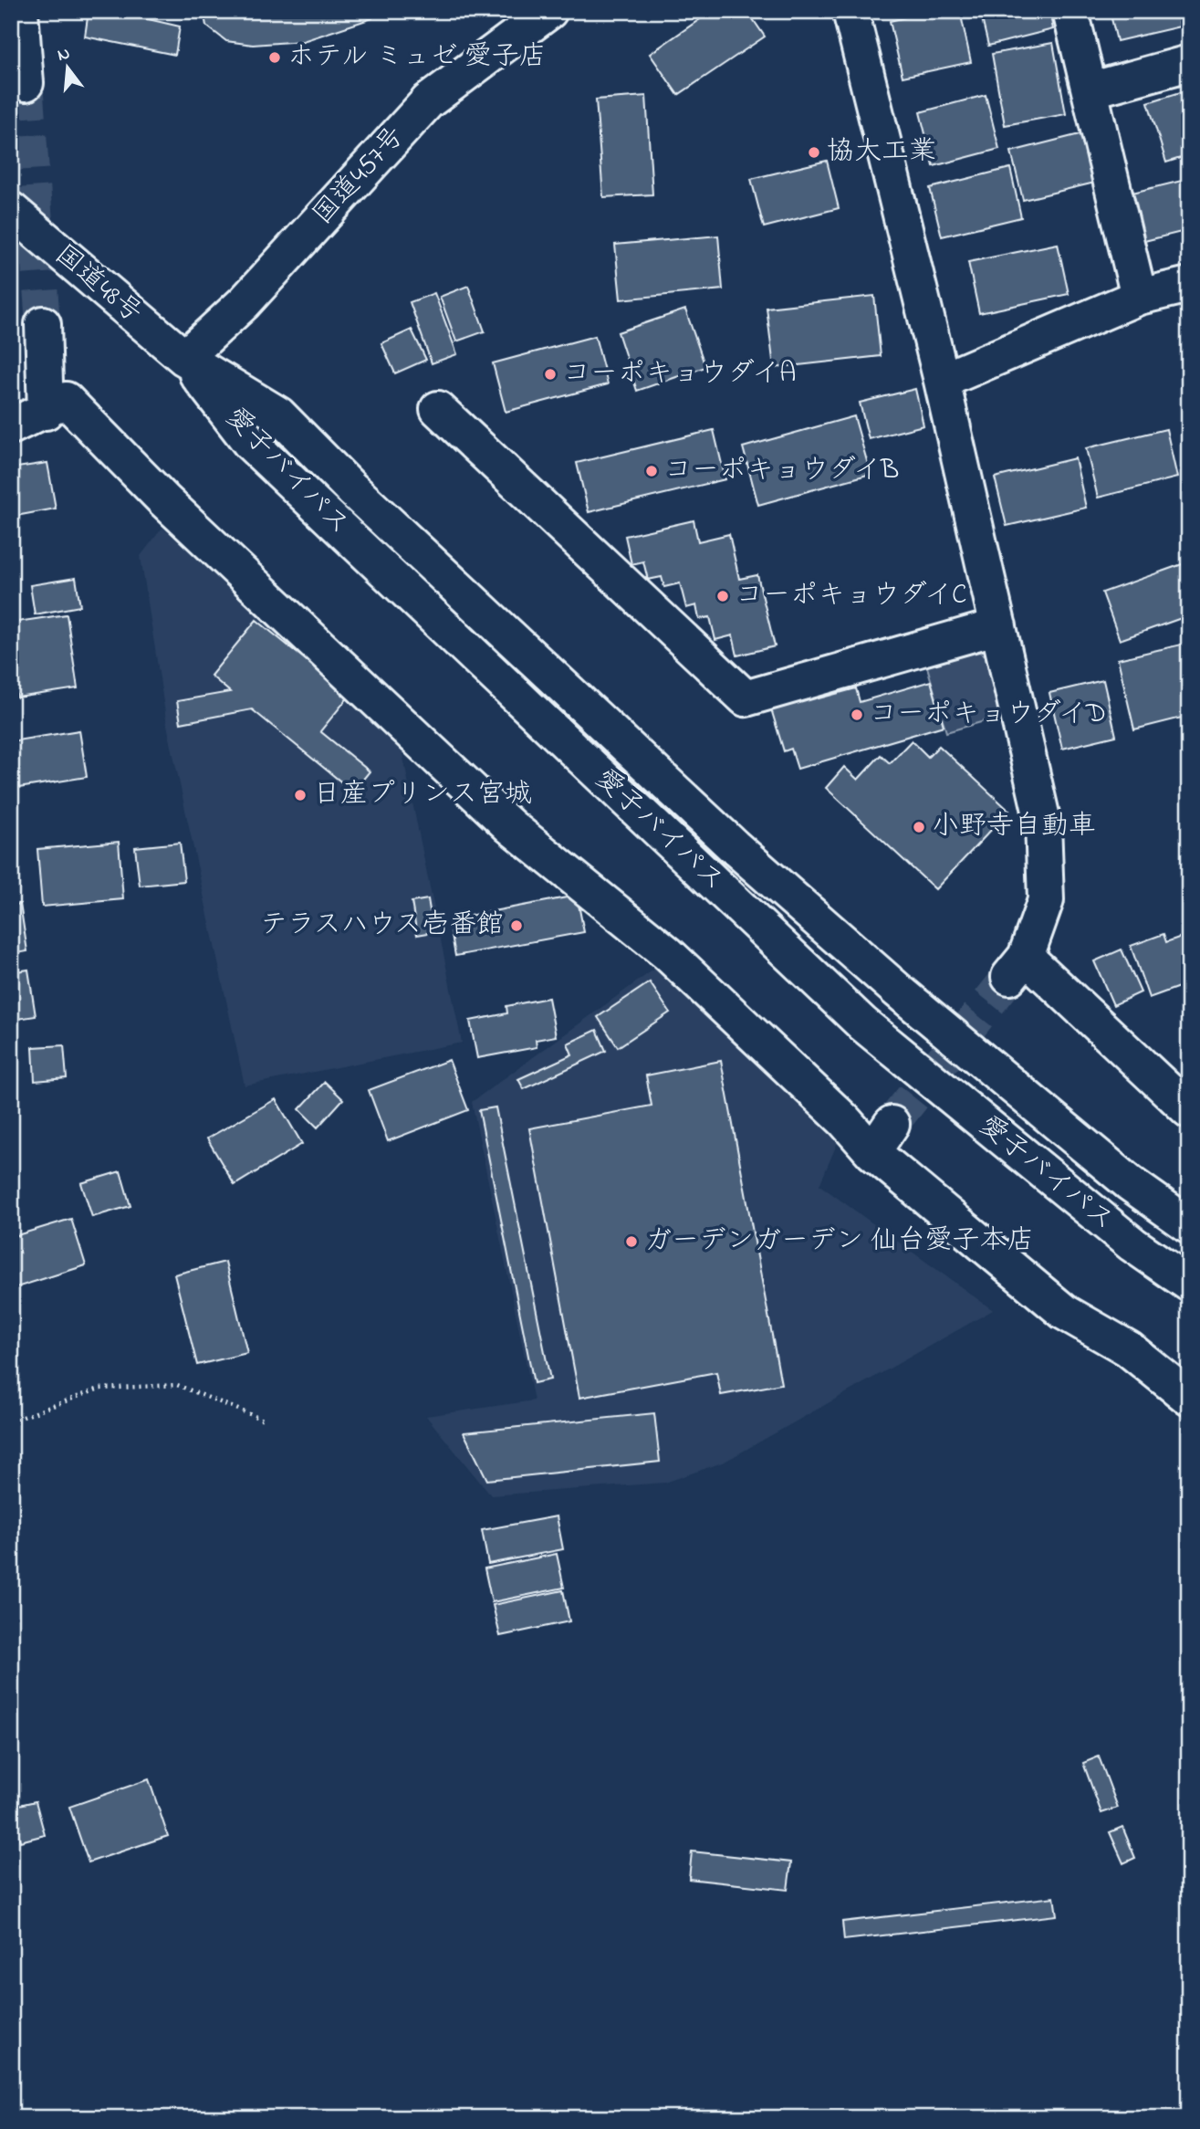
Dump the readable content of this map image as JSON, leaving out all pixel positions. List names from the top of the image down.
{
  "streets": {
    "main road": ["国道457号", "国道48号", "愛子バイパス"]
  },
  "crossings": [
    ["国道457号", "国道48号"],
    ["国道457号", "愛子バイパス"],
    ["国道48号", "愛子バイパス"]
  ],
  "places": [
    "ホテル ミュゼ 愛子店",
    "協大工業",
    "コーポキョウダイA",
    "コーポキョウダイB",
    "コーポキョウダイC",
    "コーポキョウダイD",
    "日産プリンス宮城",
    "小野寺自動車",
    "テラスハウス壱番館",
    "ガーデンガーデン 仙台愛子本店"
  ],
  "north": "top"
}
